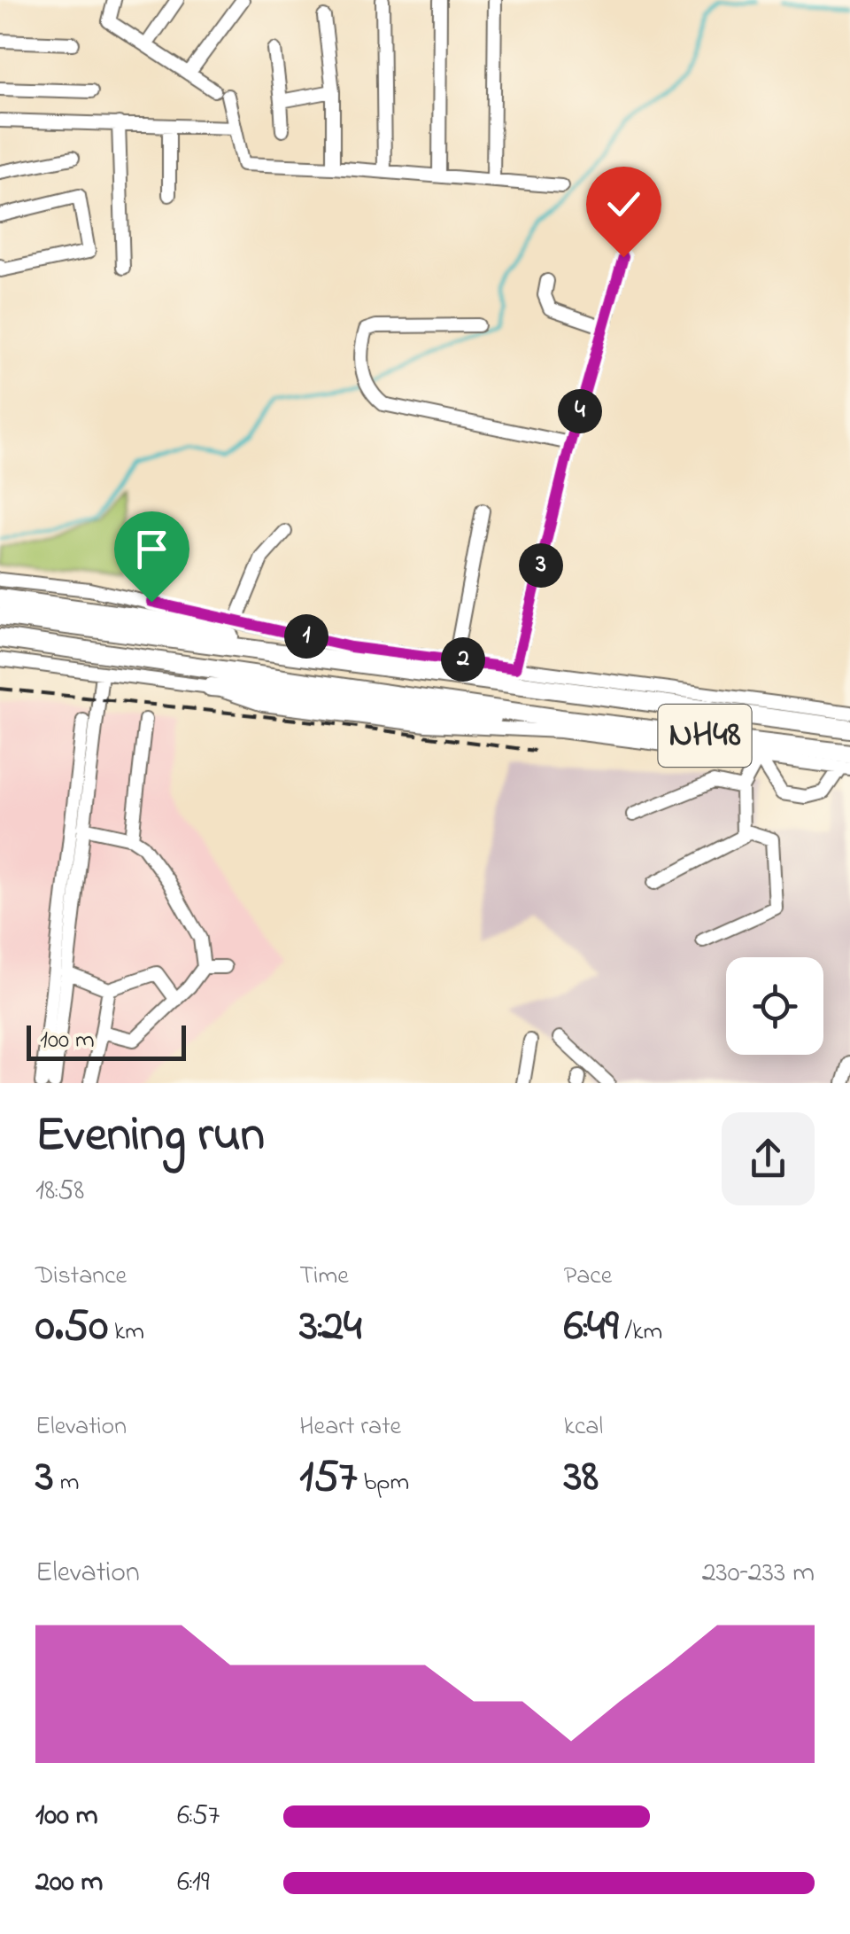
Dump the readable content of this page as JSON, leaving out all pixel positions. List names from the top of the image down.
{
  "streets": {
    "highway": ["NH48"]
  },
  "scale_bar": "100 m",
  "page": {
    "pins": [
      "4",
      "3",
      "1",
      "2"
    ],
    "scale": "100 m",
    "heading": ["Evening run", "18:58"],
    "stats": [
      ["Distance", "0.50 km"],
      ["Time", "3:24"],
      ["Pace", "6:49 /km"],
      ["Elevation", "3 m"],
      ["Heart rate", "157 bpm"],
      ["kcal", "38"]
    ],
    "chart": ["Elevation", "230–233 m"],
    "list": [
      {
        "name": "100 m",
        "note": "6:57"
      },
      {
        "name": "200 m",
        "note": "6:19"
      }
    ]
  }
}
